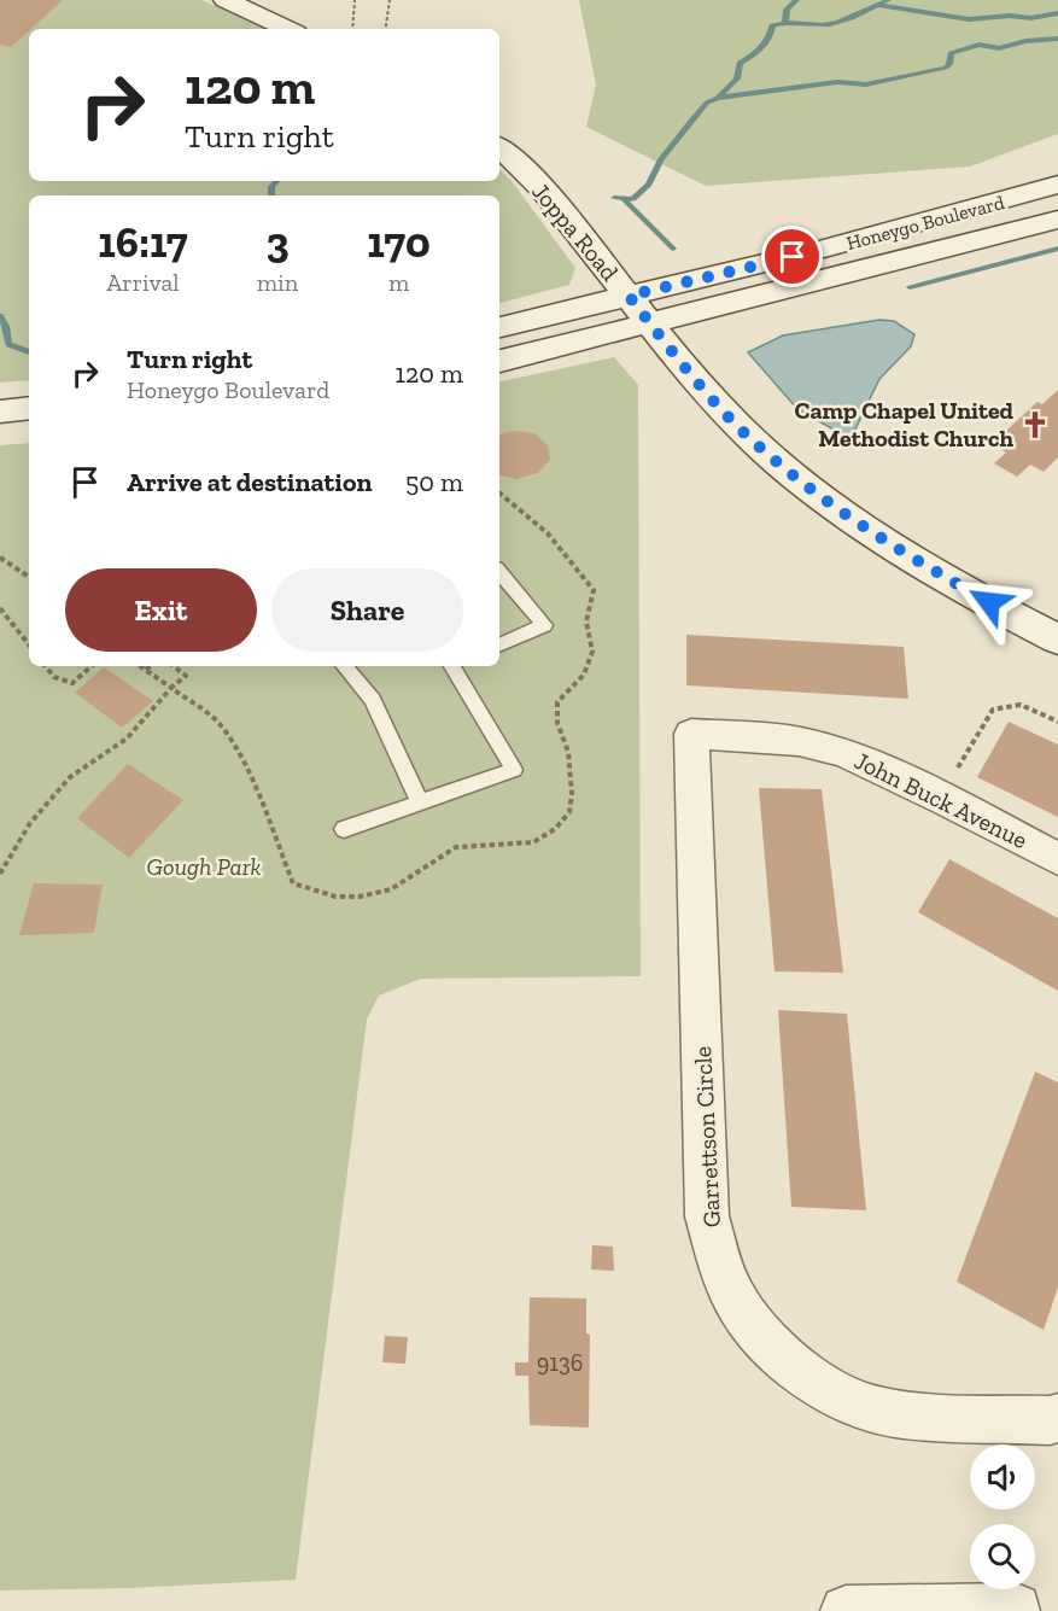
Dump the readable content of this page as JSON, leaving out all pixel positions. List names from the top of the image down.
{
  "streets": {
    "main road": ["Honeygo Boulevard", "Joppa Road"],
    "street": ["John Buck Avenue", "Garrettson Circle"]
  },
  "crossings": [
    ["Honeygo Boulevard", "Joppa Road"],
    ["John Buck Avenue", "Garrettson Circle"]
  ],
  "parks": ["Gough Park"],
  "places": {
    "church": ["Camp Chapel United Methodist Church"]
  },
  "house_numbers": ["9136"],
  "page": {
    "turn": ["120 m", "Turn right"],
    "eta": [
      "16:17",
      "Arrival",
      "3",
      "min",
      "170",
      "m"
    ],
    "list": [
      {
        "name": "Turn right",
        "note": "Honeygo Boulevard",
        "value": "120 m"
      },
      {
        "name": "Arrive at destination",
        "value": "50 m"
      }
    ],
    "buttons": ["Exit", "Share"]
  }
}
